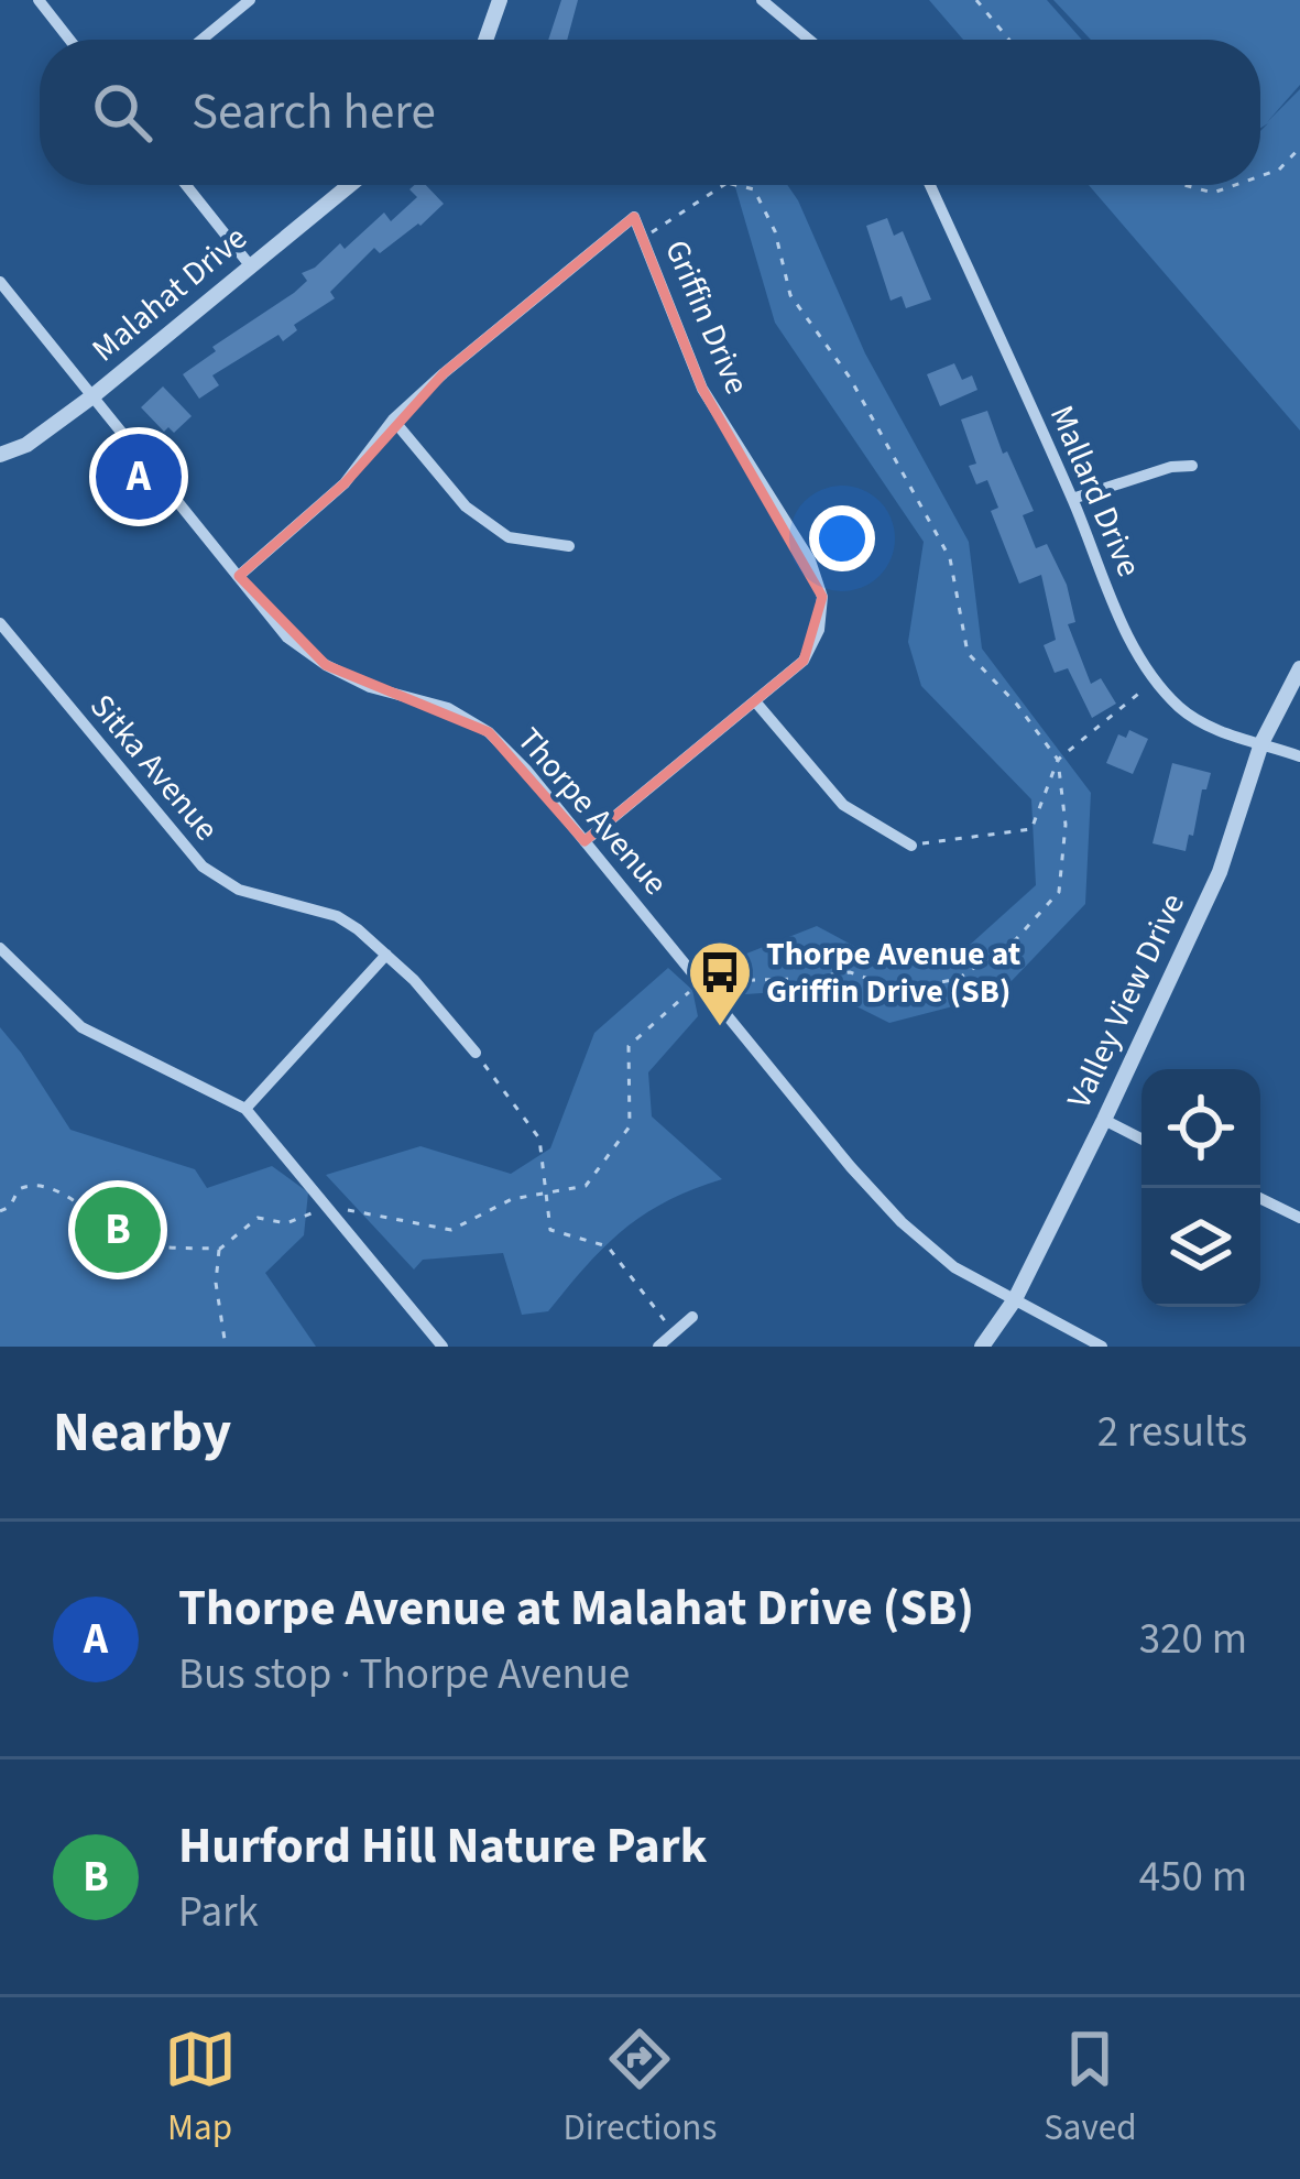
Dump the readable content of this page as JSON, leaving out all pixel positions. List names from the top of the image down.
{
  "streets": {
    "street": [
      "Malahat Drive",
      "Griffin Drive",
      "Mallard Drive",
      "Sitka Avenue",
      "Thorpe Avenue",
      "Valley View Drive"
    ]
  },
  "crossings": [
    ["Malahat Drive", "Thorpe Avenue"],
    ["Griffin Drive", "Thorpe Avenue"],
    ["Mallard Drive", "Valley View Drive"],
    ["Thorpe Avenue", "Valley View Drive"]
  ],
  "places": {
    "bus stop": ["Thorpe Avenue at Griffin Drive (SB)"]
  },
  "page": {
    "search": "Search here",
    "pins": ["A", "B"],
    "heading": ["Nearby", "2 results"],
    "list": [
      {
        "mark": "A",
        "name": "Thorpe Avenue at Malahat Drive (SB)",
        "note": "Bus stop · Thorpe Avenue",
        "value": "320 m"
      },
      {
        "mark": "B",
        "name": "Hurford Hill Nature Park",
        "note": "Park",
        "value": "450 m"
      }
    ],
    "nav": ["Map", "Directions", "Saved"]
  }
}
